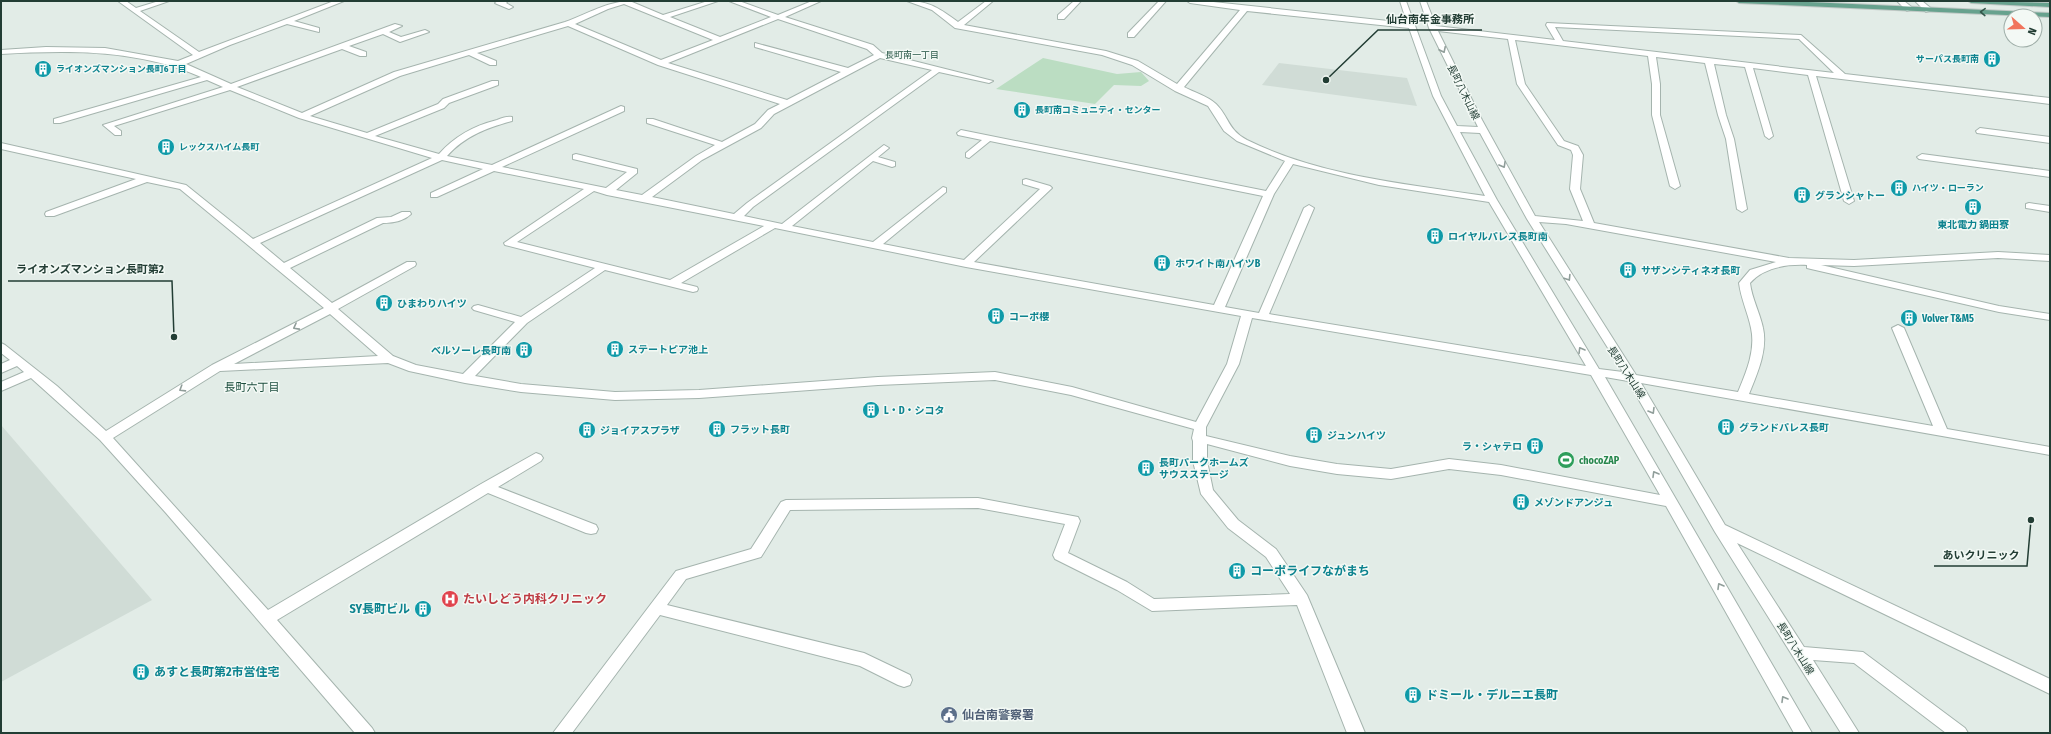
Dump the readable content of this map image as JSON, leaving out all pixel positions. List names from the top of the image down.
{
  "streets": {
    "street": ["長町八木山線"]
  },
  "districts": ["長町南一丁目", "長町六丁目"],
  "places": {
    "building": [
      "サーパス長町南",
      "ライオンズマンション長町6丁目",
      "長町南コミュニティ・センター",
      "レックスハイム長町",
      "ハイツ・ローラン",
      "グランシャトー",
      "東北電力 鍋田寮",
      "ロイヤルパレス長町南",
      "ホワイト南ハイツB",
      "サザンシティネオ長町",
      "ひまわりハイツ",
      "コーポ櫻",
      "Volver T&M5",
      "ステートピア池上",
      "ベルソーレ長町南",
      "L・D・シコタ",
      "グランドパレス長町",
      "フラット長町",
      "ジョイアスプラザ",
      "ジュンハイツ",
      "ラ・シャテロ",
      "長町パークホームズ サウスステージ",
      "メゾンドアンジュ",
      "コーポライフながまち",
      "SY長町ビル",
      "あすと長町第2市営住宅",
      "ドミール・デルニエ長町"
    ],
    "other": ["仙台南年金事務所", "ライオンズマンション長町第2", "あいクリニック"],
    "sports": ["chocoZAP"],
    "hospital": ["たいしどう内科クリニック"],
    "public building": ["仙台南警察署"]
  },
  "north": "right"
}
